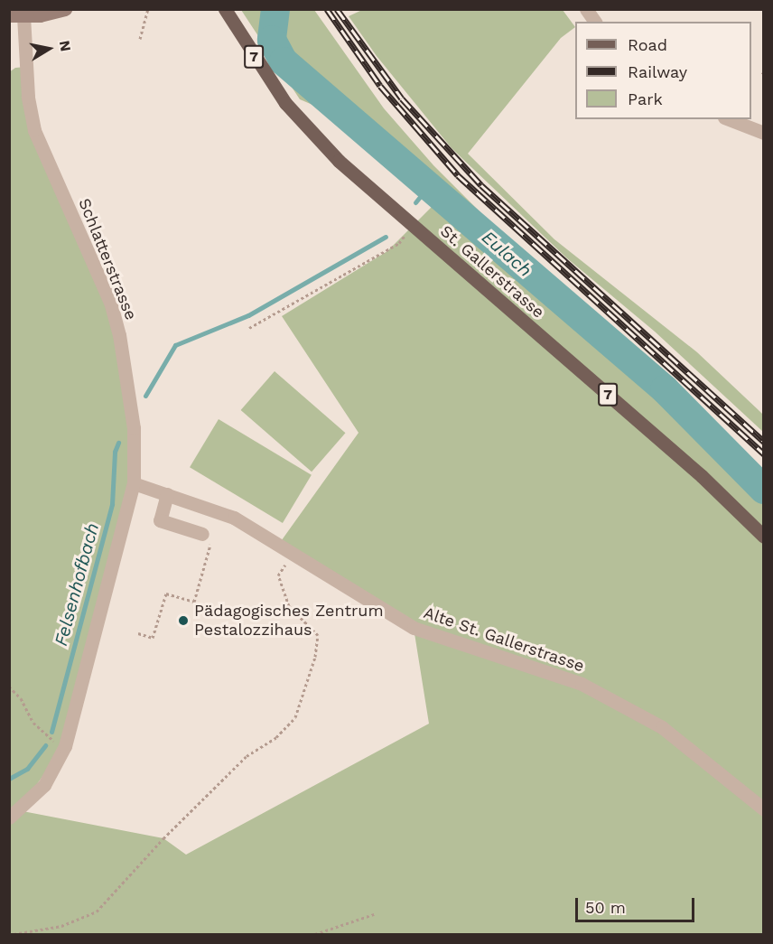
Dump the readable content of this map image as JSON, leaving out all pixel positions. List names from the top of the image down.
{
  "streets": {
    "main road": ["7", "St. Gallerstrasse"],
    "street": ["Schlatterstrasse", "Alte St. Gallerstrasse"]
  },
  "crossings": [
    ["Schlatterstrasse", "Alte St. Gallerstrasse"]
  ],
  "water": ["Eulach", "Felsenhofbach"],
  "places": ["Pädagogisches Zentrum Pestalozzihaus"],
  "legend": ["Road", "Railway", "Park"],
  "scale_bar": "50 m",
  "north": "right"
}
